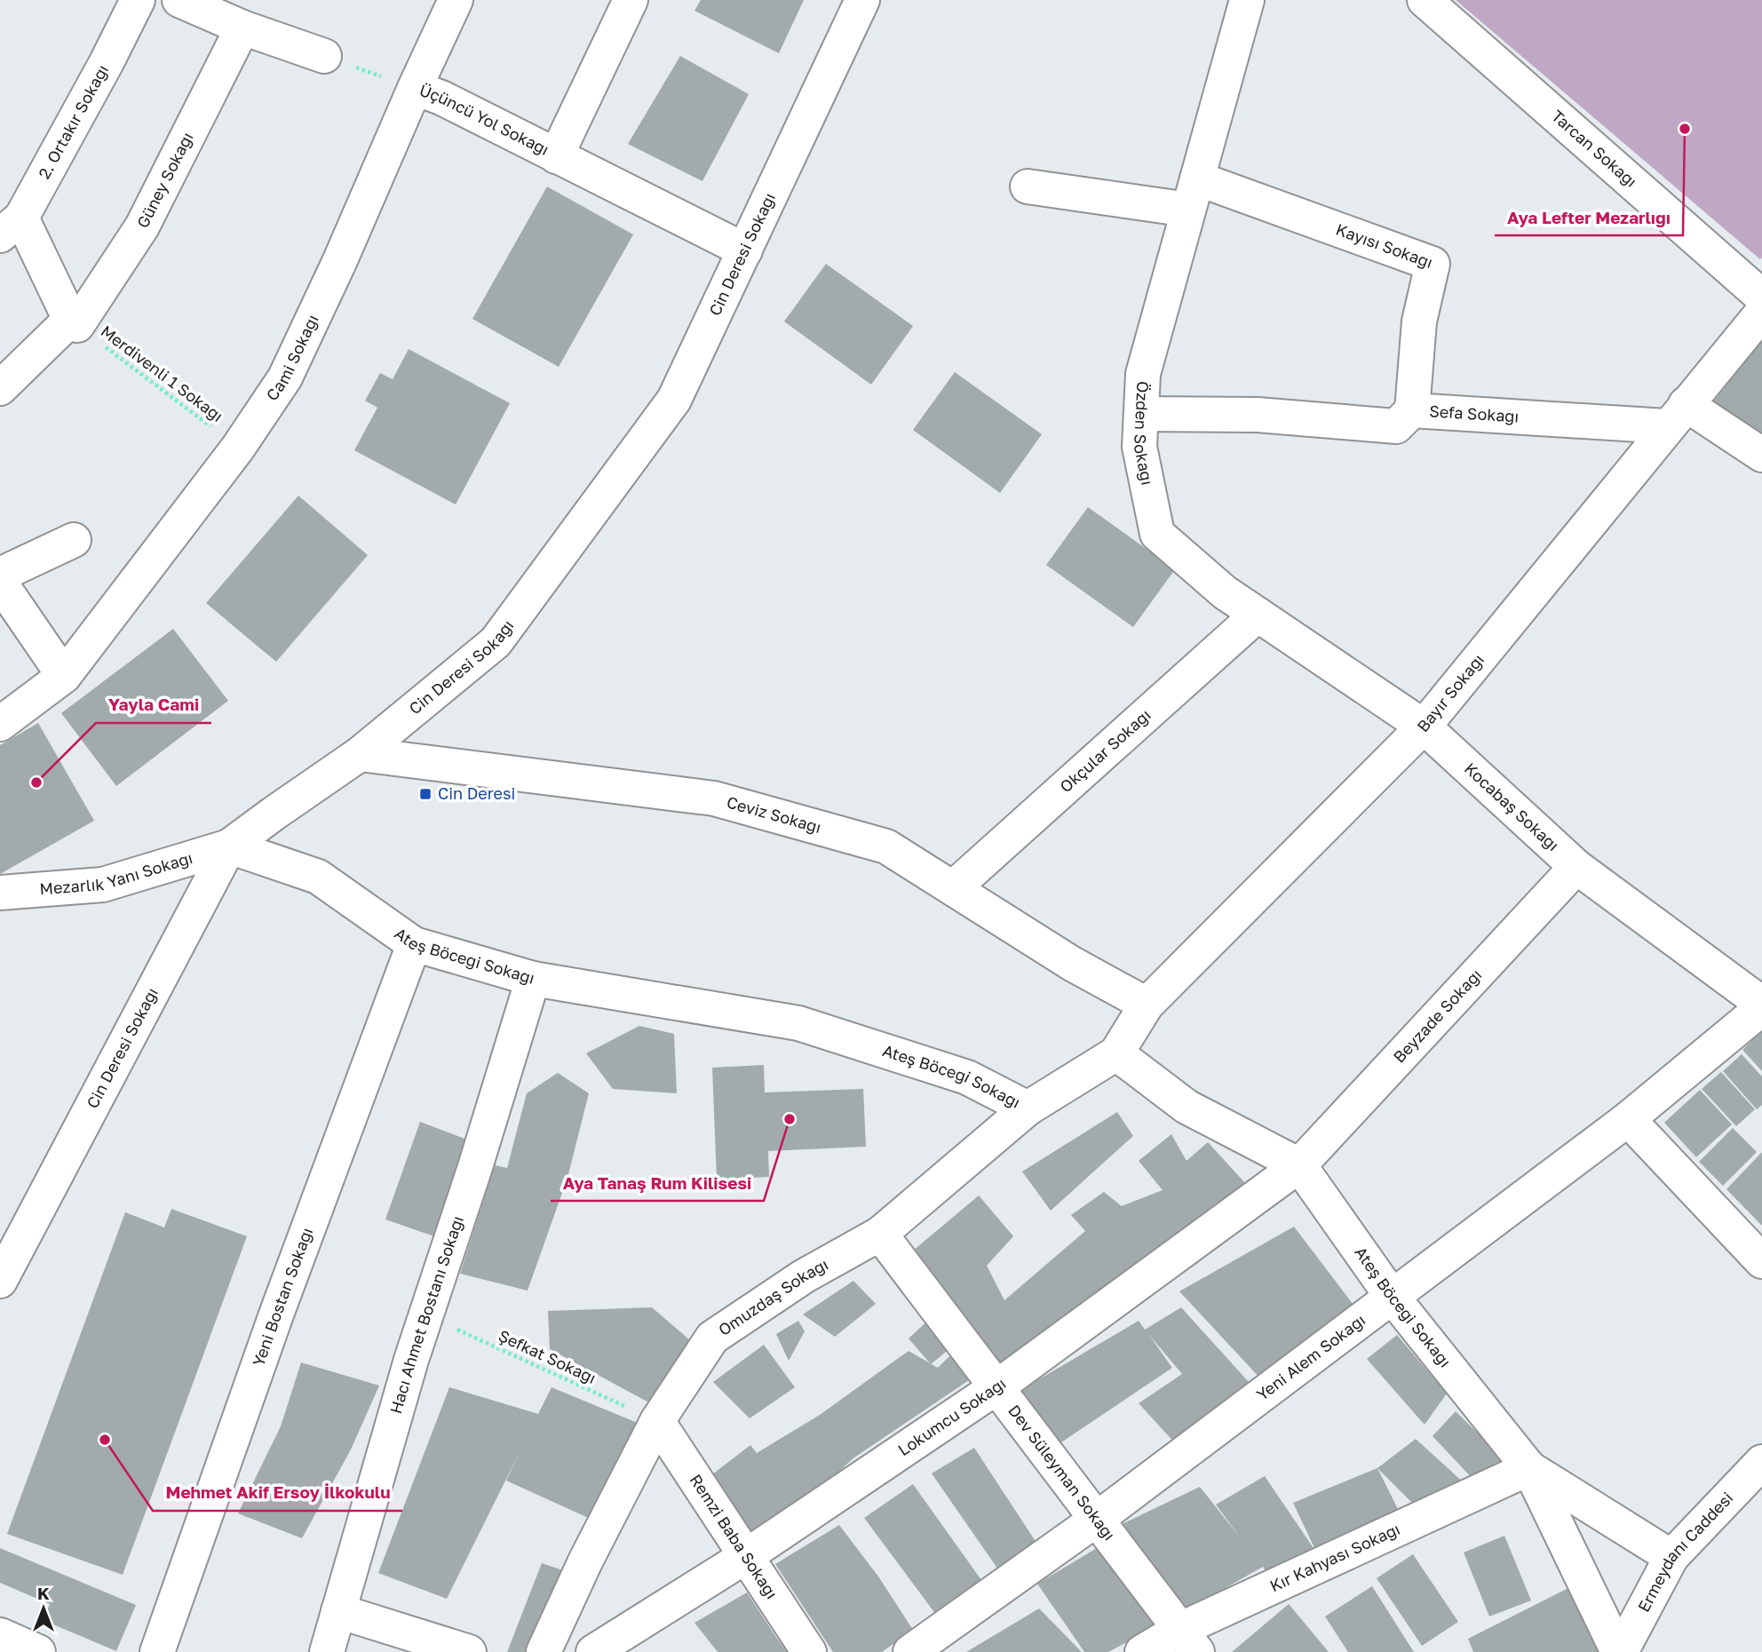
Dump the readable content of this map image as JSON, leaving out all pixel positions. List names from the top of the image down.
{
  "streets": {
    "street": [
      "2. Ortakır Sokağı",
      "Üçüncü Yol Sokağı",
      "Tarcan Sokağı",
      "Güney Sokağı",
      "Kayısı Sokağı",
      "Cin Deresi Sokağı",
      "Cami Sokağı",
      "Sefa Sokağı",
      "Özden Sokağı",
      "Bayır Sokağı",
      "Okçular Sokağı",
      "Kocabaş Sokağı",
      "Ceviz Sokağı",
      "Mezarlık Yanı Sokağı",
      "Ateş Böceği Sokağı",
      "Beyzade Sokağı",
      "Yeni Bostan Sokağı",
      "Omuzdaş Sokağı",
      "Hacı Ahmet Bostanı Sokağı",
      "Yeni Alem Sokağı",
      "Lokumcu Sokağı",
      "Dev Süleyman Sokağı",
      "Remzi Baba Sokağı",
      "Ermeydanı Caddesi",
      "Kır Kahyası Sokağı"
    ],
    "path": ["Merdivenli 1 Sokağı", "Şefkat Sokağı"]
  },
  "crossings": [
    ["Üçüncü Yol Sokağı", "Cin Deresi Sokağı"],
    ["Üçüncü Yol Sokağı", "Cami Sokağı"],
    ["Güney Sokağı", "Merdivenli 1 Sokağı"],
    ["Kayısı Sokağı", "Sefa Sokağı"],
    ["Kayısı Sokağı", "Özden Sokağı"],
    ["Cin Deresi Sokağı", "Ceviz Sokağı"],
    ["Cin Deresi Sokağı", "Mezarlık Yanı Sokağı"],
    ["Cin Deresi Sokağı", "Ateş Böceği Sokağı"],
    ["Cami Sokağı", "Merdivenli 1 Sokağı"],
    ["Sefa Sokağı", "Özden Sokağı"],
    ["Sefa Sokağı", "Bayır Sokağı"],
    ["Özden Sokağı", "Okçular Sokağı"],
    ["Özden Sokağı", "Kocabaş Sokağı"],
    ["Bayır Sokağı", "Kocabaş Sokağı"],
    ["Bayır Sokağı", "Ceviz Sokağı"],
    ["Bayır Sokağı", "Ateş Böceği Sokağı"],
    ["Okçular Sokağı", "Kocabaş Sokağı"],
    ["Okçular Sokağı", "Ceviz Sokağı"],
    ["Kocabaş Sokağı", "Beyzade Sokağı"],
    ["Kocabaş Sokağı", "Yeni Alem Sokağı"],
    ["Mezarlık Yanı Sokağı", "Ateş Böceği Sokağı"],
    ["Ateş Böceği Sokağı", "Beyzade Sokağı"],
    ["Ateş Böceği Sokağı", "Yeni Bostan Sokağı"],
    ["Ateş Böceği Sokağı", "Omuzdaş Sokağı"],
    ["Ateş Böceği Sokağı", "Hacı Ahmet Bostanı Sokağı"],
    ["Ateş Böceği Sokağı", "Yeni Alem Sokağı"],
    ["Ateş Böceği Sokağı", "Lokumcu Sokağı"],
    ["Ateş Böceği Sokağı", "Ermeydanı Caddesi"],
    ["Ateş Böceği Sokağı", "Kır Kahyası Sokağı"],
    ["Beyzade Sokağı", "Lokumcu Sokağı"],
    ["Omuzdaş Sokağı", "Şefkat Sokağı"],
    ["Omuzdaş Sokağı", "Dev Süleyman Sokağı"],
    ["Omuzdaş Sokağı", "Remzi Baba Sokağı"],
    ["Hacı Ahmet Bostanı Sokağı", "Şefkat Sokağı"],
    ["Şefkat Sokağı", "Remzi Baba Sokağı"],
    ["Yeni Alem Sokağı", "Dev Süleyman Sokağı"],
    ["Lokumcu Sokağı", "Dev Süleyman Sokağı"],
    ["Lokumcu Sokağı", "Remzi Baba Sokağı"],
    ["Dev Süleyman Sokağı", "Kır Kahyası Sokağı"]
  ],
  "places": {
    "other": [
      "Aya Lefter Mezarlığı",
      "Yayla Cami",
      "Aya Tanaş Rum Kilisesi",
      "Mehmet Akif Ersoy İlkokulu"
    ],
    "transit": ["Cin Deresi"]
  },
  "north": "top"
}
